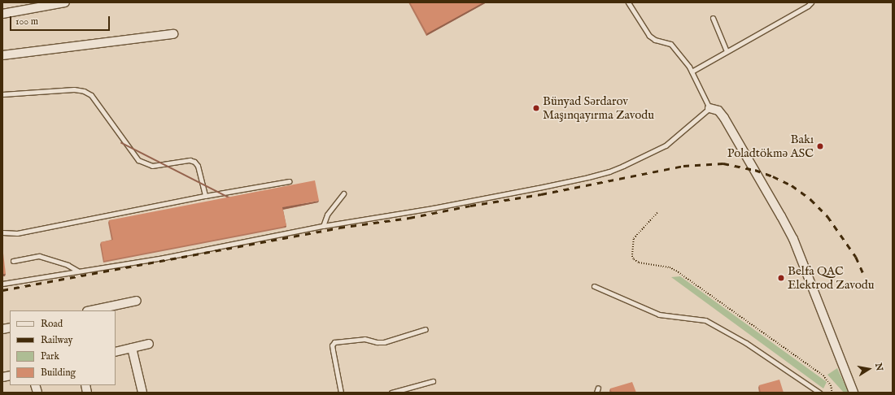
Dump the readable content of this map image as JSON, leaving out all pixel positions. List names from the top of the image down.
{
  "places": ["Bünyad Sərdarov Maşınqayırma Zavodu", "Bakı Poladtökmə ASC", "Belfa QAC Elektrod Zavodu"],
  "legend": [
    "Road",
    "Railway",
    "Park",
    "Building"
  ],
  "scale_bar": "100 m",
  "north": "right"
}
